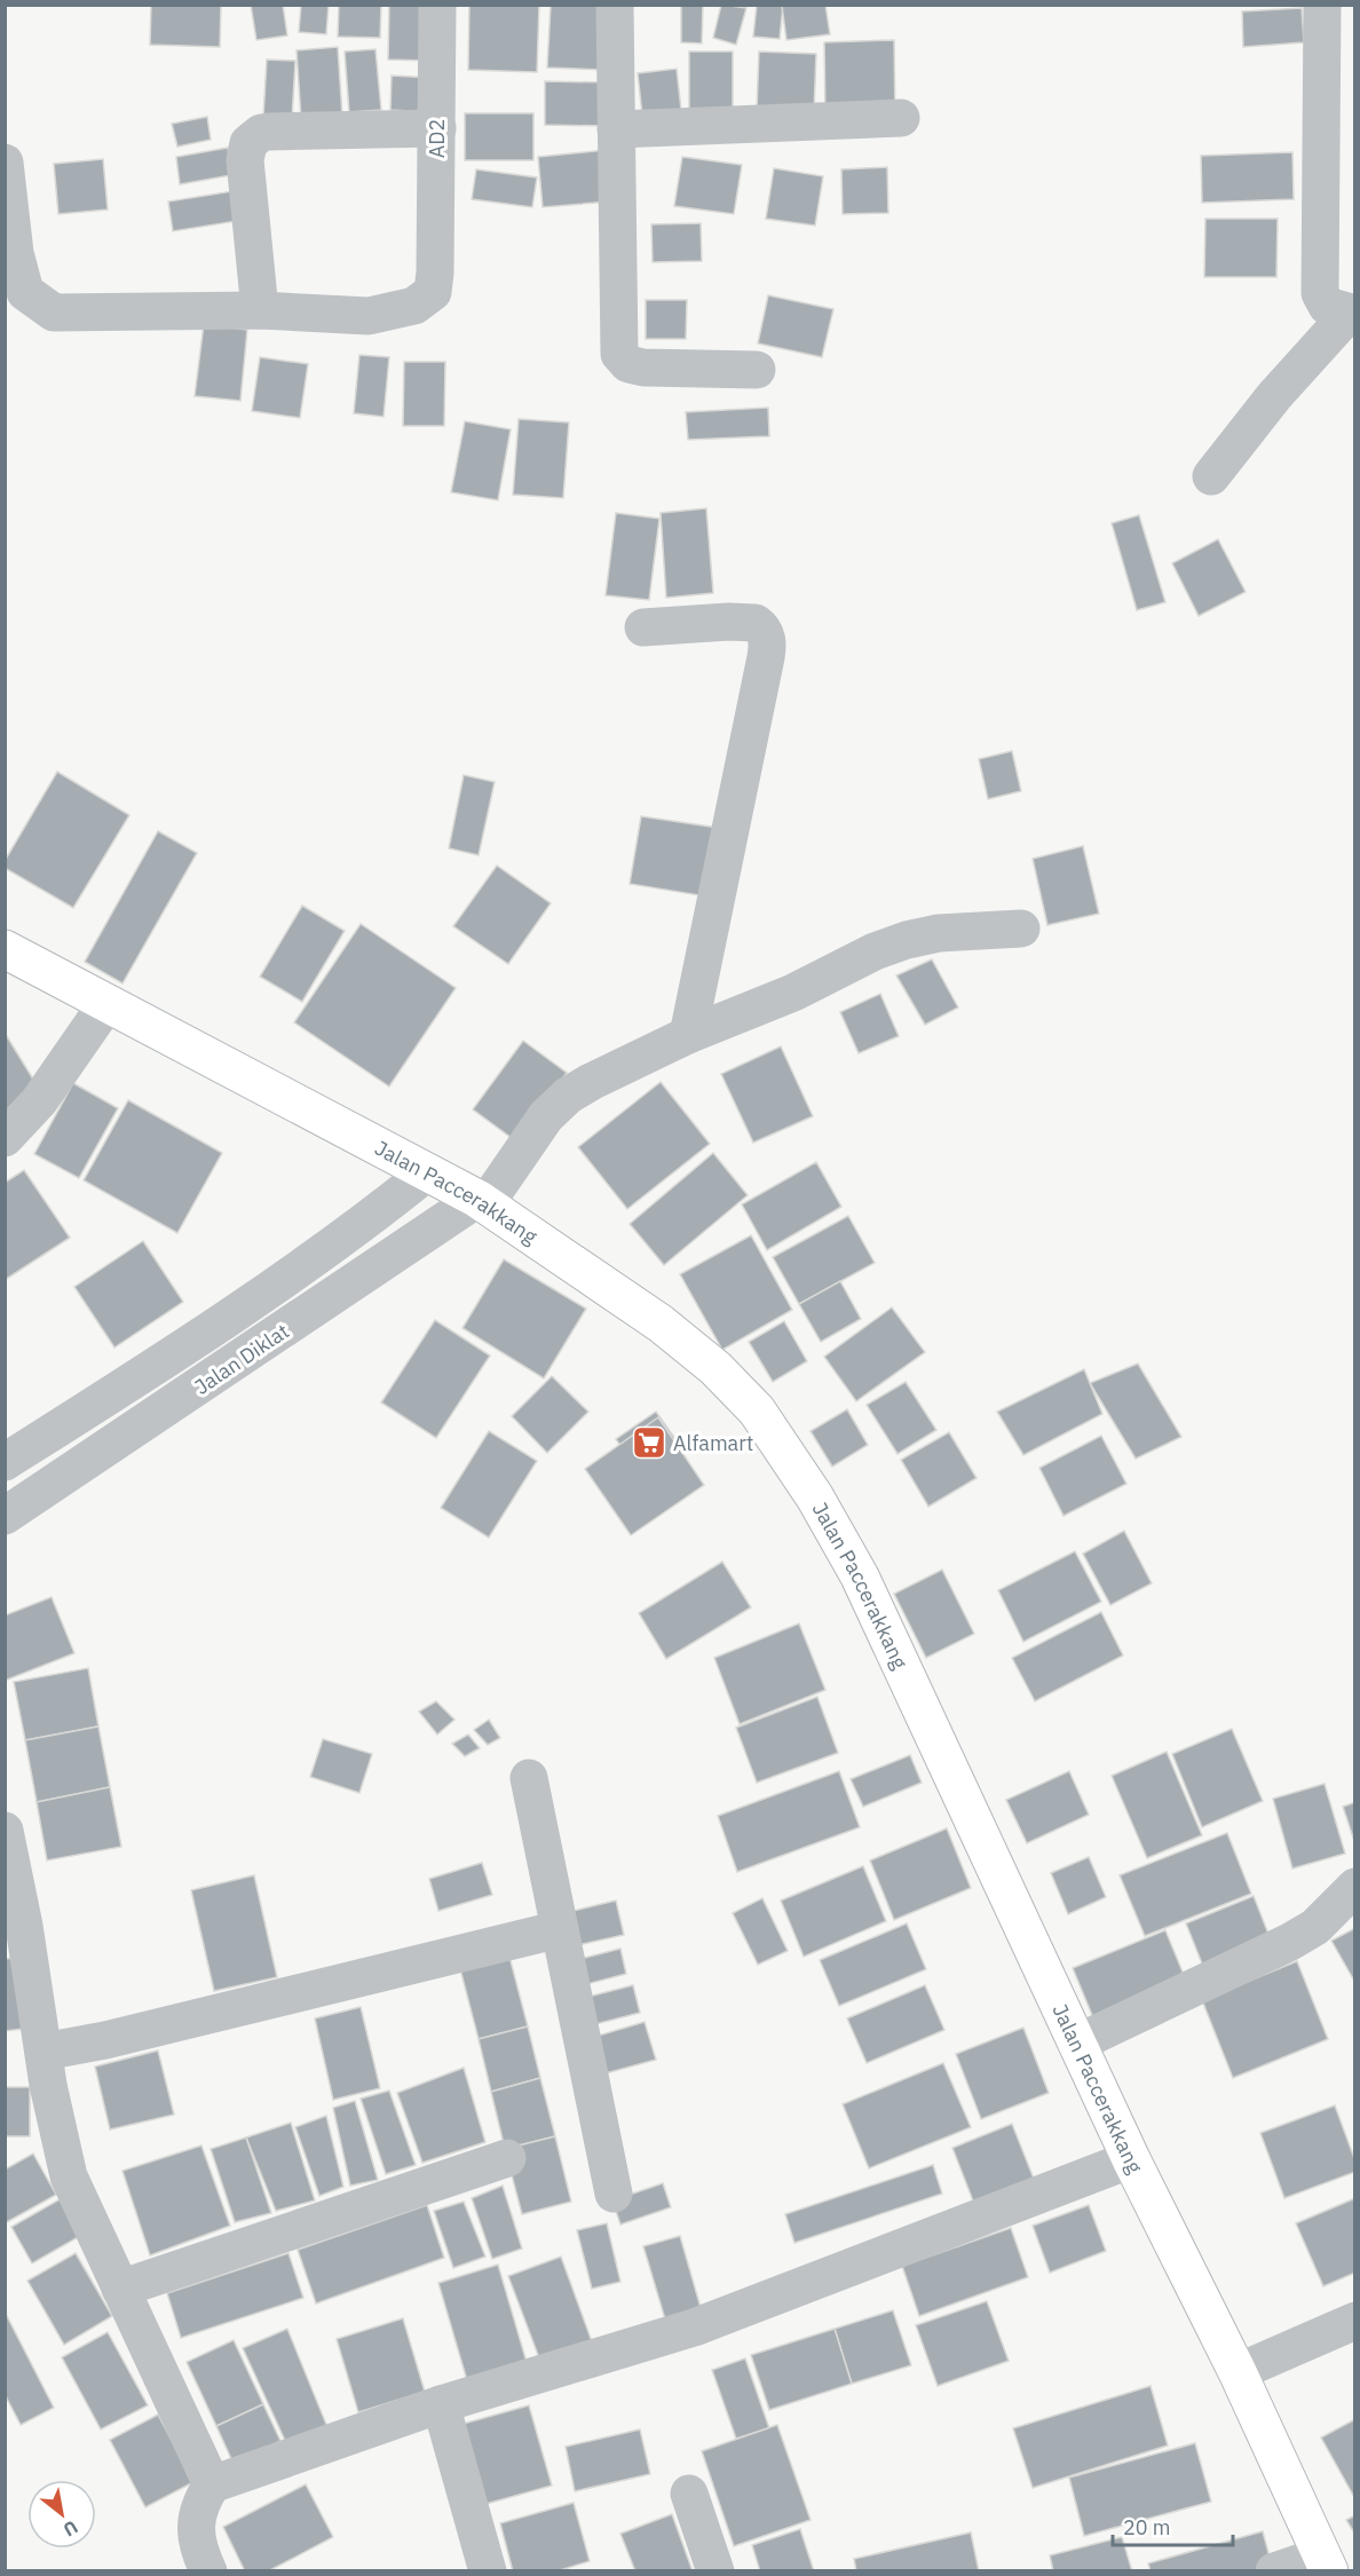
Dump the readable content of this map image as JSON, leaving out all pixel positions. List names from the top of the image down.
{
  "streets": {
    "main road": ["Jalan Paccerakkang"],
    "street": ["AD2", "Jalan Diklat"]
  },
  "crossings": [
    ["Jalan Paccerakkang", "Jalan Diklat"]
  ],
  "places": {
    "supermarket": ["Alfamart"]
  },
  "scale_bar": "20 m",
  "north": "bottom right"
}
